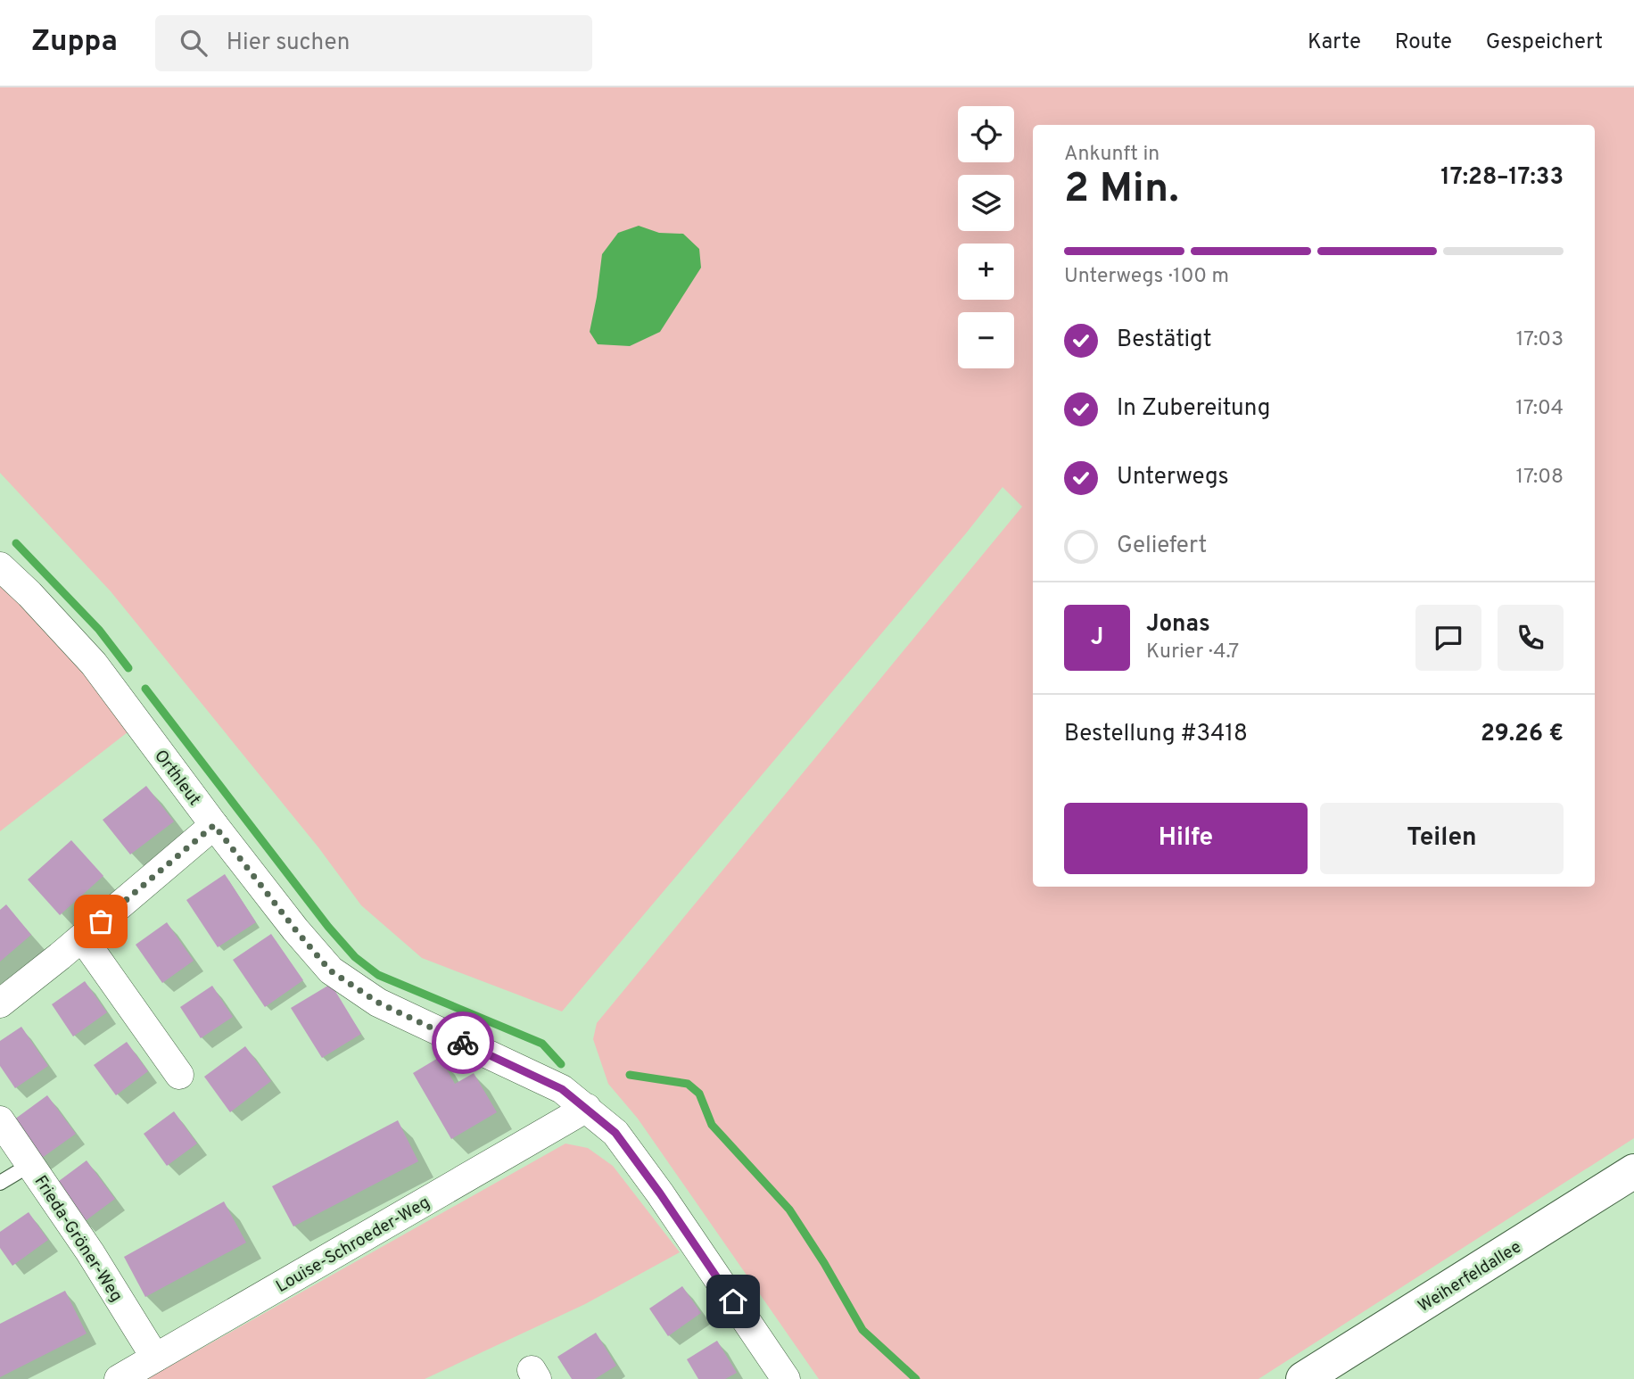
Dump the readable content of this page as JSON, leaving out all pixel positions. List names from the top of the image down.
{
  "streets": {
    "main road": ["Weiherfeldallee"],
    "street": ["Orthleut", "Frieda-Gröner-Weg", "Louise-Schroeder-Weg"]
  },
  "crossings": [
    ["Orthleut", "Louise-Schroeder-Weg"],
    ["Frieda-Gröner-Weg", "Louise-Schroeder-Weg"]
  ],
  "page": {
    "header": "Zuppa",
    "search": "Hier suchen",
    "nav": ["Karte", "Route", "Gespeichert"],
    "map_buttons": ["+", "−"],
    "heading": ["2 Min.", "Ankunft in", "17:28–17:33"],
    "panel": [
      "Jonas",
      "Kurier · 4.7",
      "Bestellung #3418",
      "29.26 €"
    ],
    "bar": "Unterwegs · 100 m",
    "list": [
      ["Bestätigt", "17:03"],
      ["In Zubereitung", "17:04"],
      ["Unterwegs", "17:08"],
      "Geliefert"
    ],
    "round": "J",
    "buttons": ["Hilfe", "Teilen"]
  }
}
